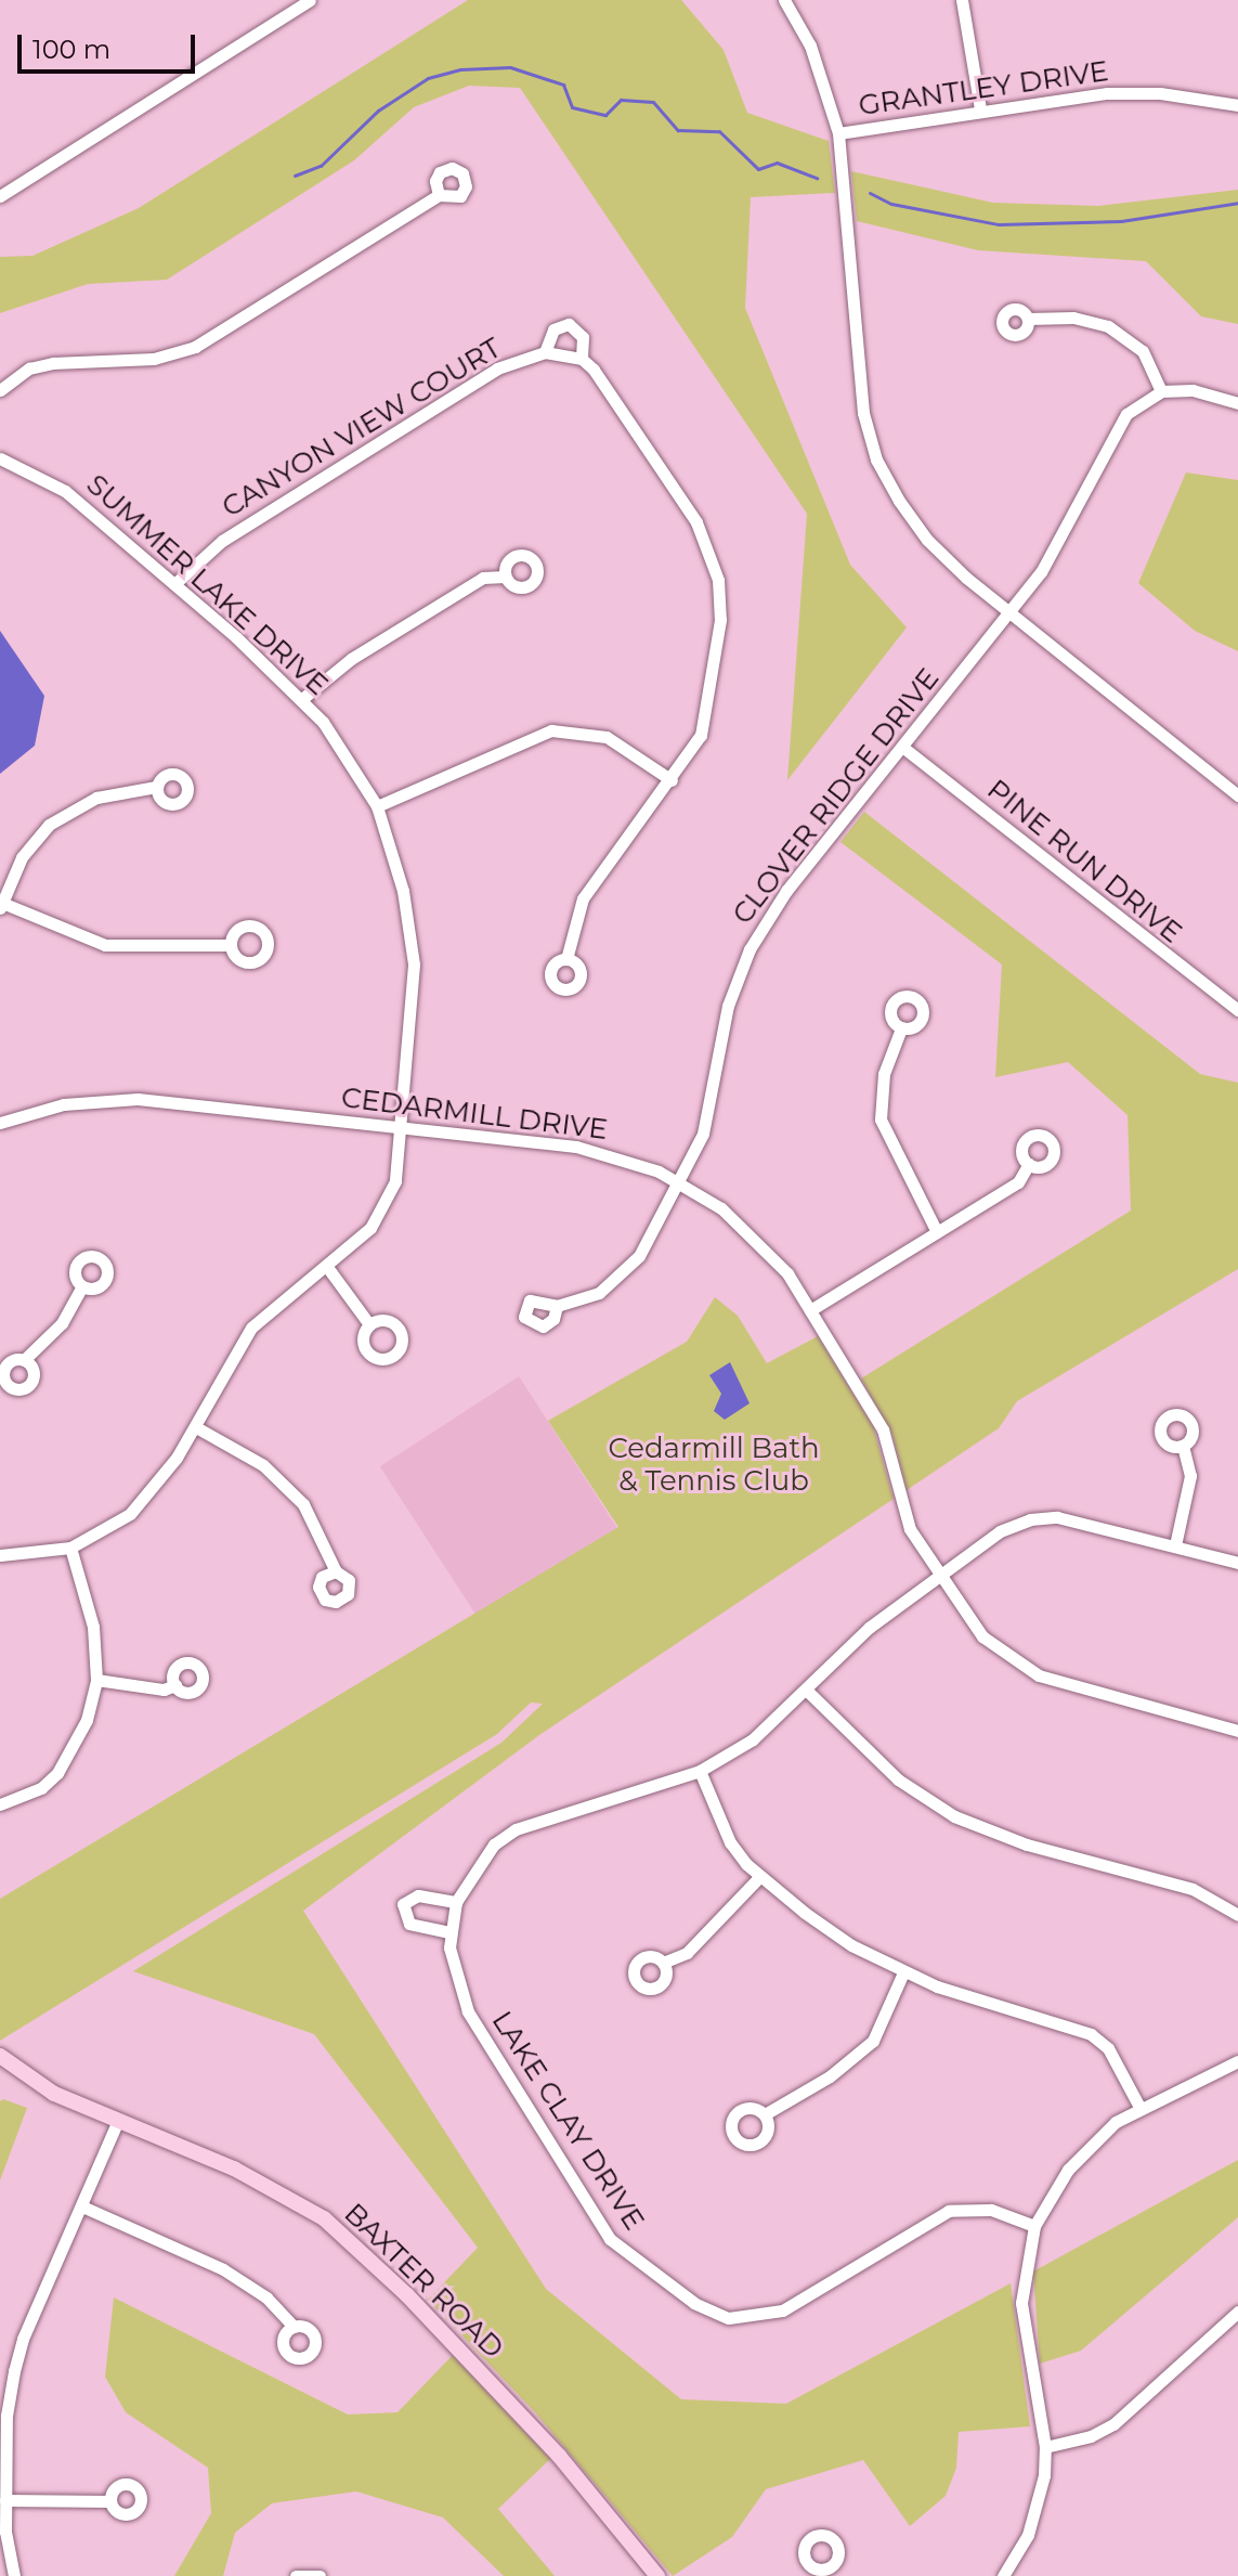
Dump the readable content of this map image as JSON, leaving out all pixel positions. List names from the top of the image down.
{
  "streets": {
    "main road": ["BAXTER ROAD"],
    "street": [
      "GRANTLEY DRIVE",
      "CANYON VIEW COURT",
      "SUMMER LAKE DRIVE",
      "CLOVER RIDGE DRIVE",
      "PINE RUN DRIVE",
      "CEDARMILL DRIVE",
      "LAKE CLAY DRIVE"
    ]
  },
  "crossings": [
    ["CANYON VIEW COURT", "SUMMER LAKE DRIVE"],
    ["SUMMER LAKE DRIVE", "CEDARMILL DRIVE"],
    ["CLOVER RIDGE DRIVE", "PINE RUN DRIVE"],
    ["CLOVER RIDGE DRIVE", "CEDARMILL DRIVE"]
  ],
  "parks": ["Cedarmill Bath & Tennis Club"],
  "scale_bar": "100 m"
}
